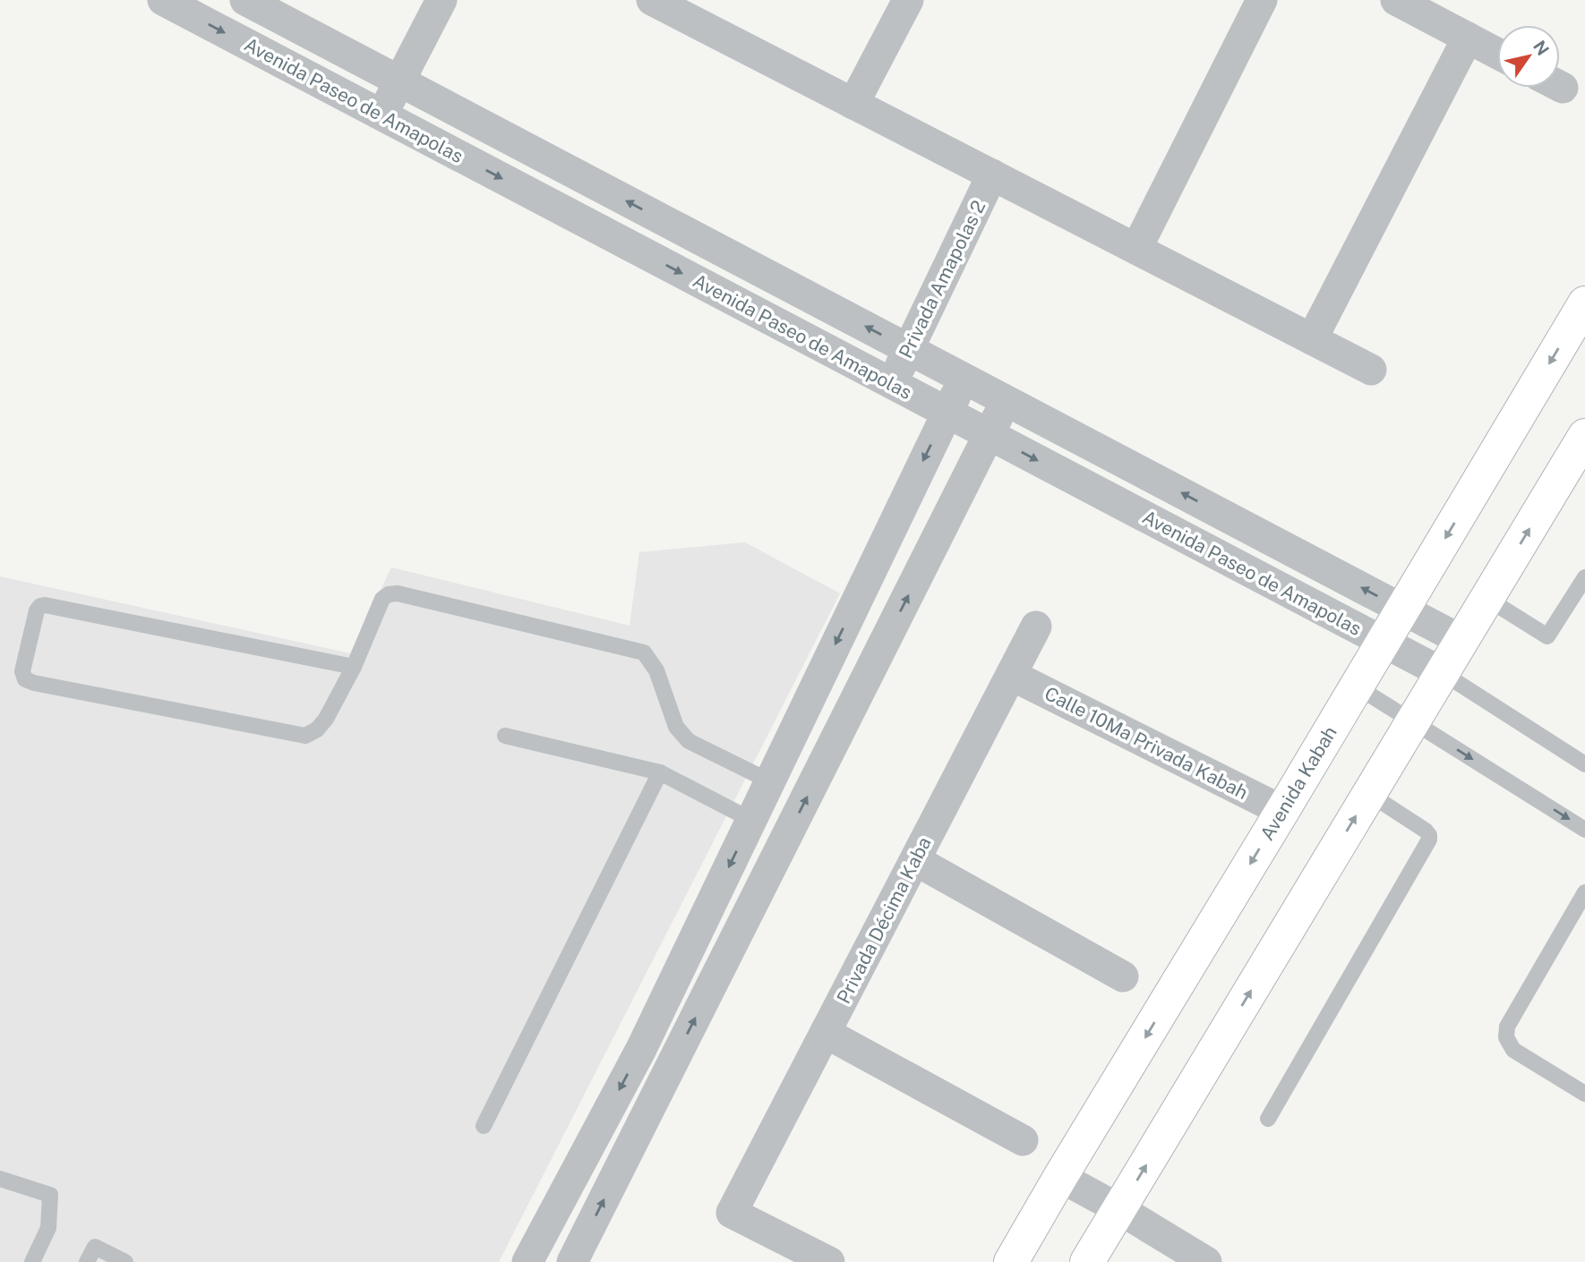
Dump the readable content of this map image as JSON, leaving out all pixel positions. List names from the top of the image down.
{
  "streets": {
    "main road": ["Avenida Kabah"],
    "street": [
      "Avenida Paseo de Amapolas",
      "Privada Amapolas 2",
      "Calle 10Ma Privada Kabah",
      "Privada Décima Kaba"
    ]
  },
  "crossings": [
    ["Avenida Paseo de Amapolas", "Privada Amapolas 2"],
    ["Avenida Paseo de Amapolas", "Avenida Kabah"],
    ["Calle 10Ma Privada Kabah", "Avenida Kabah"],
    ["Calle 10Ma Privada Kabah", "Privada Décima Kaba"]
  ],
  "north": "top right"
}
